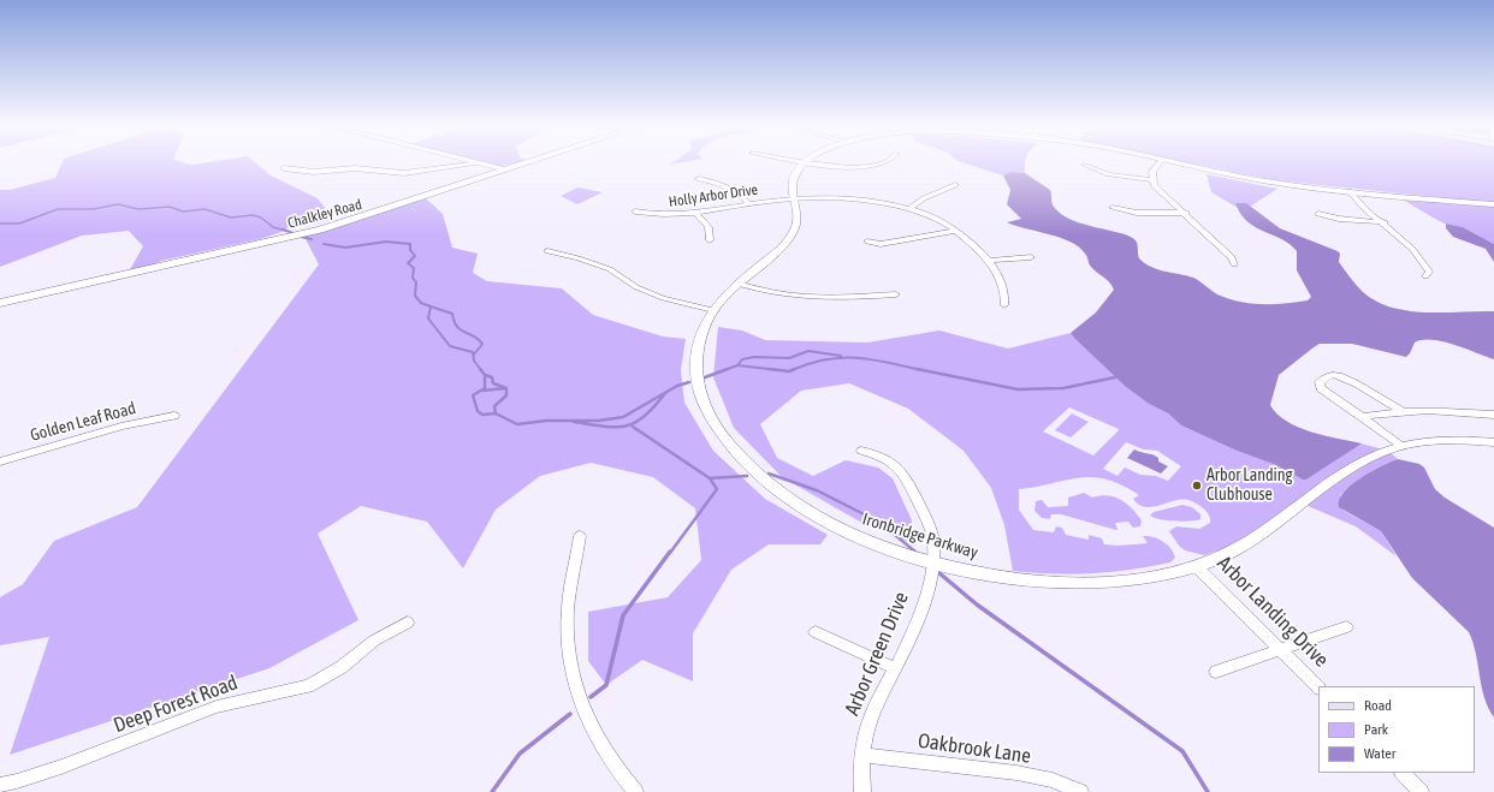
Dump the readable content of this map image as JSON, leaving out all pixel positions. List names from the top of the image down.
{
  "streets": {
    "street": [
      "Holly Arbor Drive",
      "Chalkley Road",
      "Golden Leaf Road",
      "Ironbridge Parkway",
      "Arbor Landing Drive",
      "Arbor Green Drive",
      "Deep Forest Road",
      "Oakbrook Lane"
    ]
  },
  "crossings": [
    ["Holly Arbor Drive", "Ironbridge Parkway"],
    ["Ironbridge Parkway", "Arbor Landing Drive"],
    ["Ironbridge Parkway", "Arbor Green Drive"],
    ["Arbor Green Drive", "Oakbrook Lane"]
  ],
  "places": ["Arbor Landing Clubhouse"],
  "legend": ["Road", "Park", "Water"]
}
